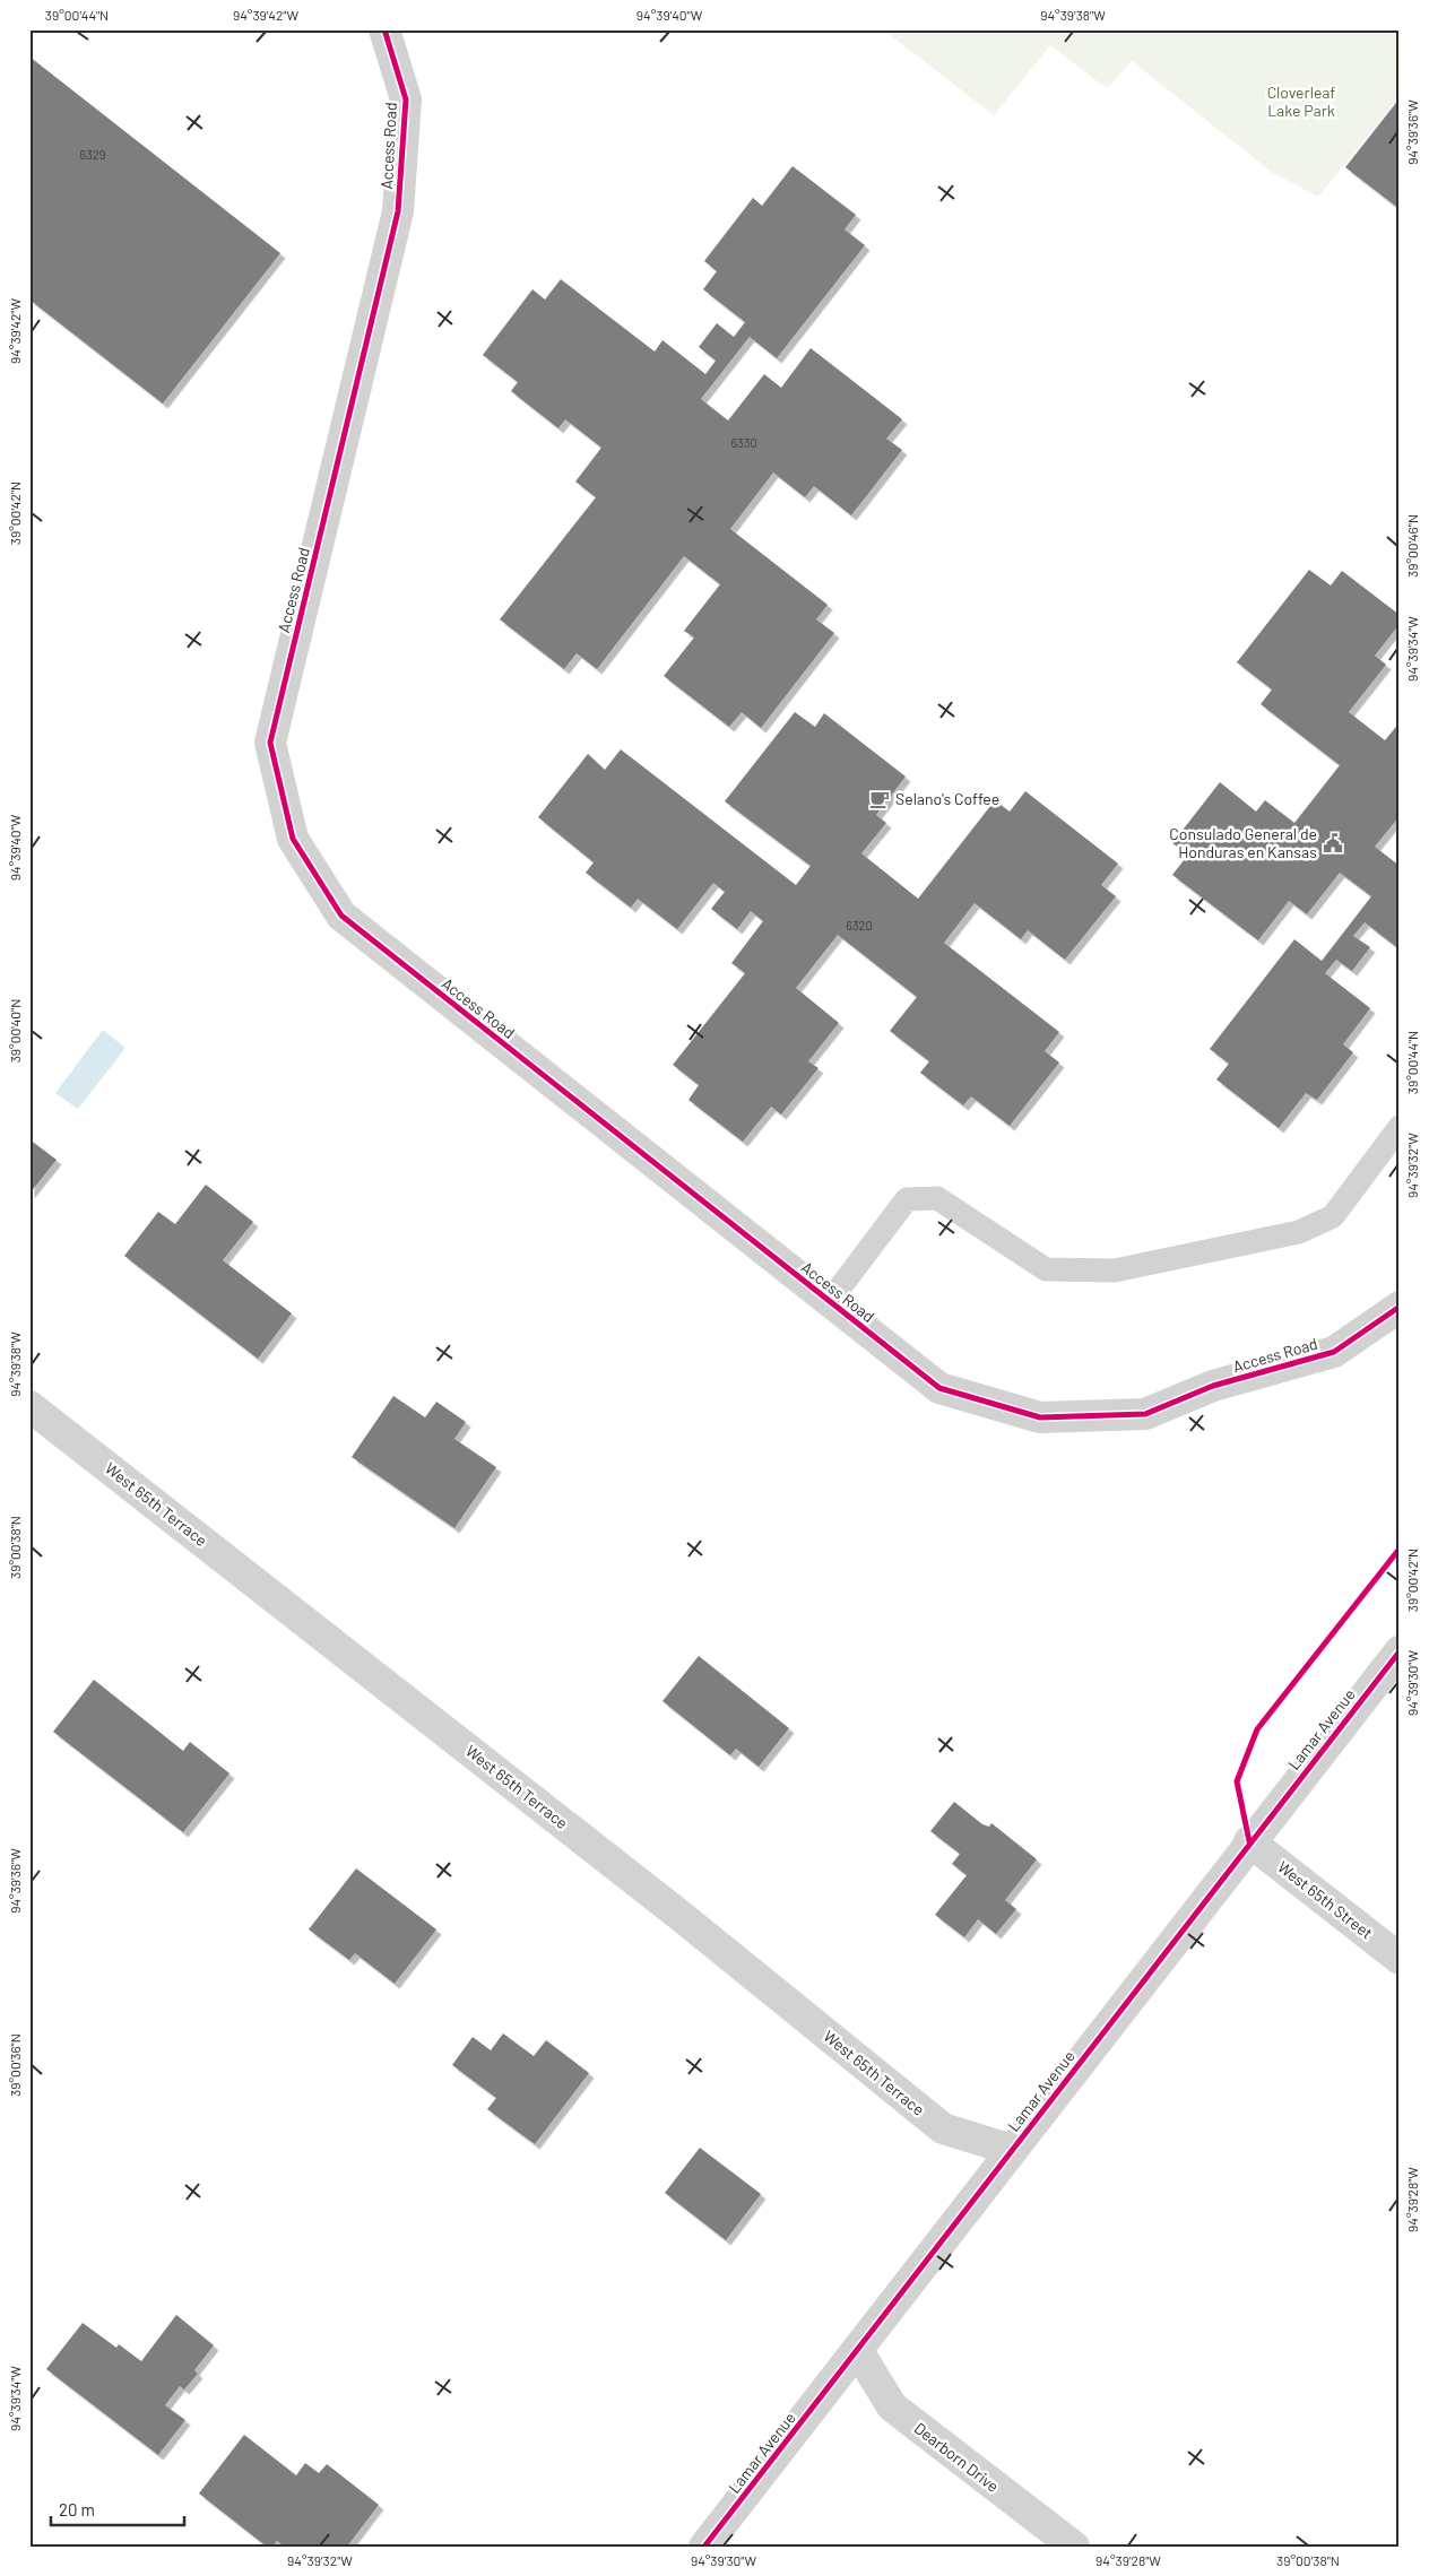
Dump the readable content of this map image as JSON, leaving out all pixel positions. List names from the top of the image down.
{
  "streets": {
    "street": [
      "Access Road",
      "West 65th Terrace",
      "Lamar Avenue",
      "West 65th Street",
      "Dearborn Drive"
    ]
  },
  "crossings": [
    ["West 65th Terrace", "Lamar Avenue"],
    ["Lamar Avenue", "West 65th Street"],
    ["Lamar Avenue", "Dearborn Drive"]
  ],
  "parks": ["Cloverleaf Lake Park"],
  "places": {
    "cafe": ["Selano's Coffee"],
    "public building": ["Consulado General de Honduras en Kansas"]
  },
  "house_numbers": ["6329", "6330", "6320"],
  "scale_bar": "20 m",
  "coordinates": [
    "39°00'44\"N",
    "94°39'42\"W",
    "94°39'40\"W",
    "94°39'38\"W",
    "94°39'36\"W",
    "39°00'42\"N",
    "39°00'46\"N",
    "94°39'34\"W",
    "39°00'40\"N",
    "94°39'32\"W",
    "39°00'38\"N",
    "94°39'30\"W",
    "39°00'36\"N",
    "94°39'28\"W"
  ]
}
